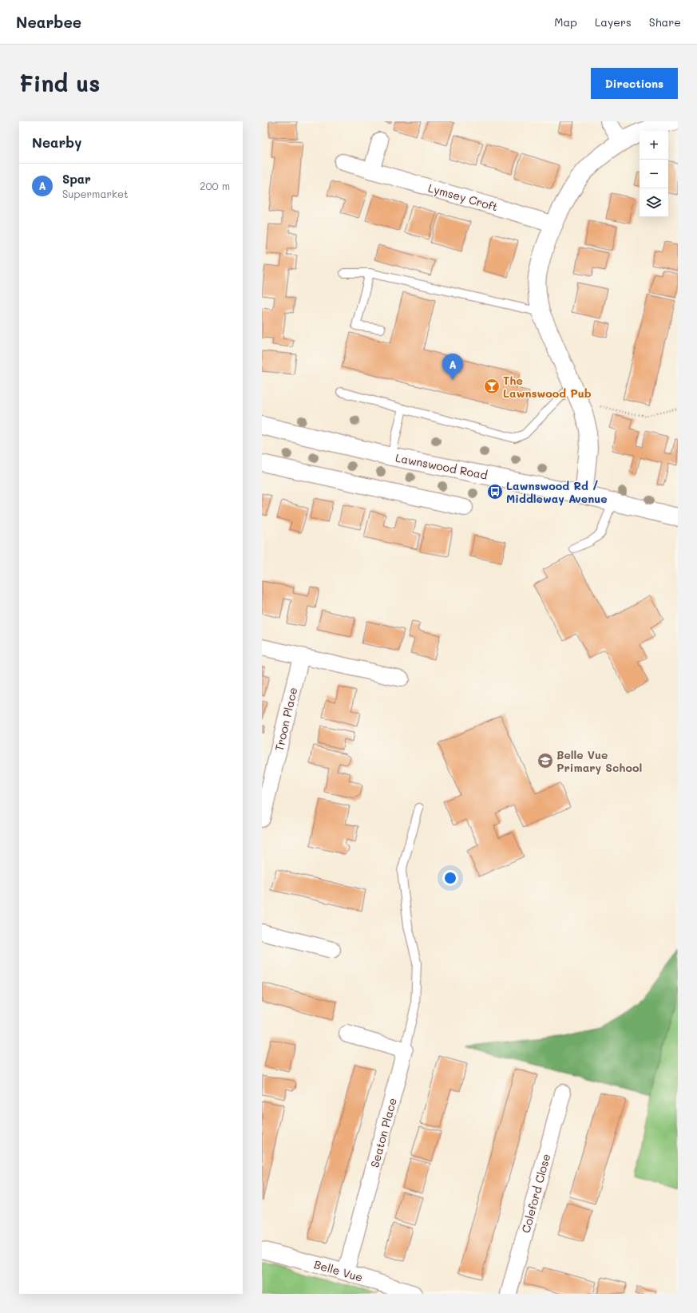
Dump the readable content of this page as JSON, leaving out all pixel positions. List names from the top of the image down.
{
  "streets": {
    "street": [
      "Lymsey Croft",
      "Lawnswood Road",
      "Troon Place",
      "Seaton Place",
      "Coleford Close",
      "Belle Vue"
    ]
  },
  "crossings": [
    ["Seaton Place", "Belle Vue"]
  ],
  "places": {
    "bar": ["The Lawnswood Pub"],
    "bus stop": ["Lawnswood Rd / Middleway Avenue"],
    "school or university": ["Belle Vue Primary School"]
  },
  "page": {
    "header": "Nearbee",
    "nav": ["Map", "Layers", "Share"],
    "buttons": "Directions",
    "title": "Find us",
    "heading": "Nearby",
    "map_buttons": ["+", "−"],
    "list": [
      {
        "mark": "A",
        "name": "Spar",
        "note": "Supermarket",
        "value": "200 m"
      }
    ],
    "pins": "A"
  }
}
